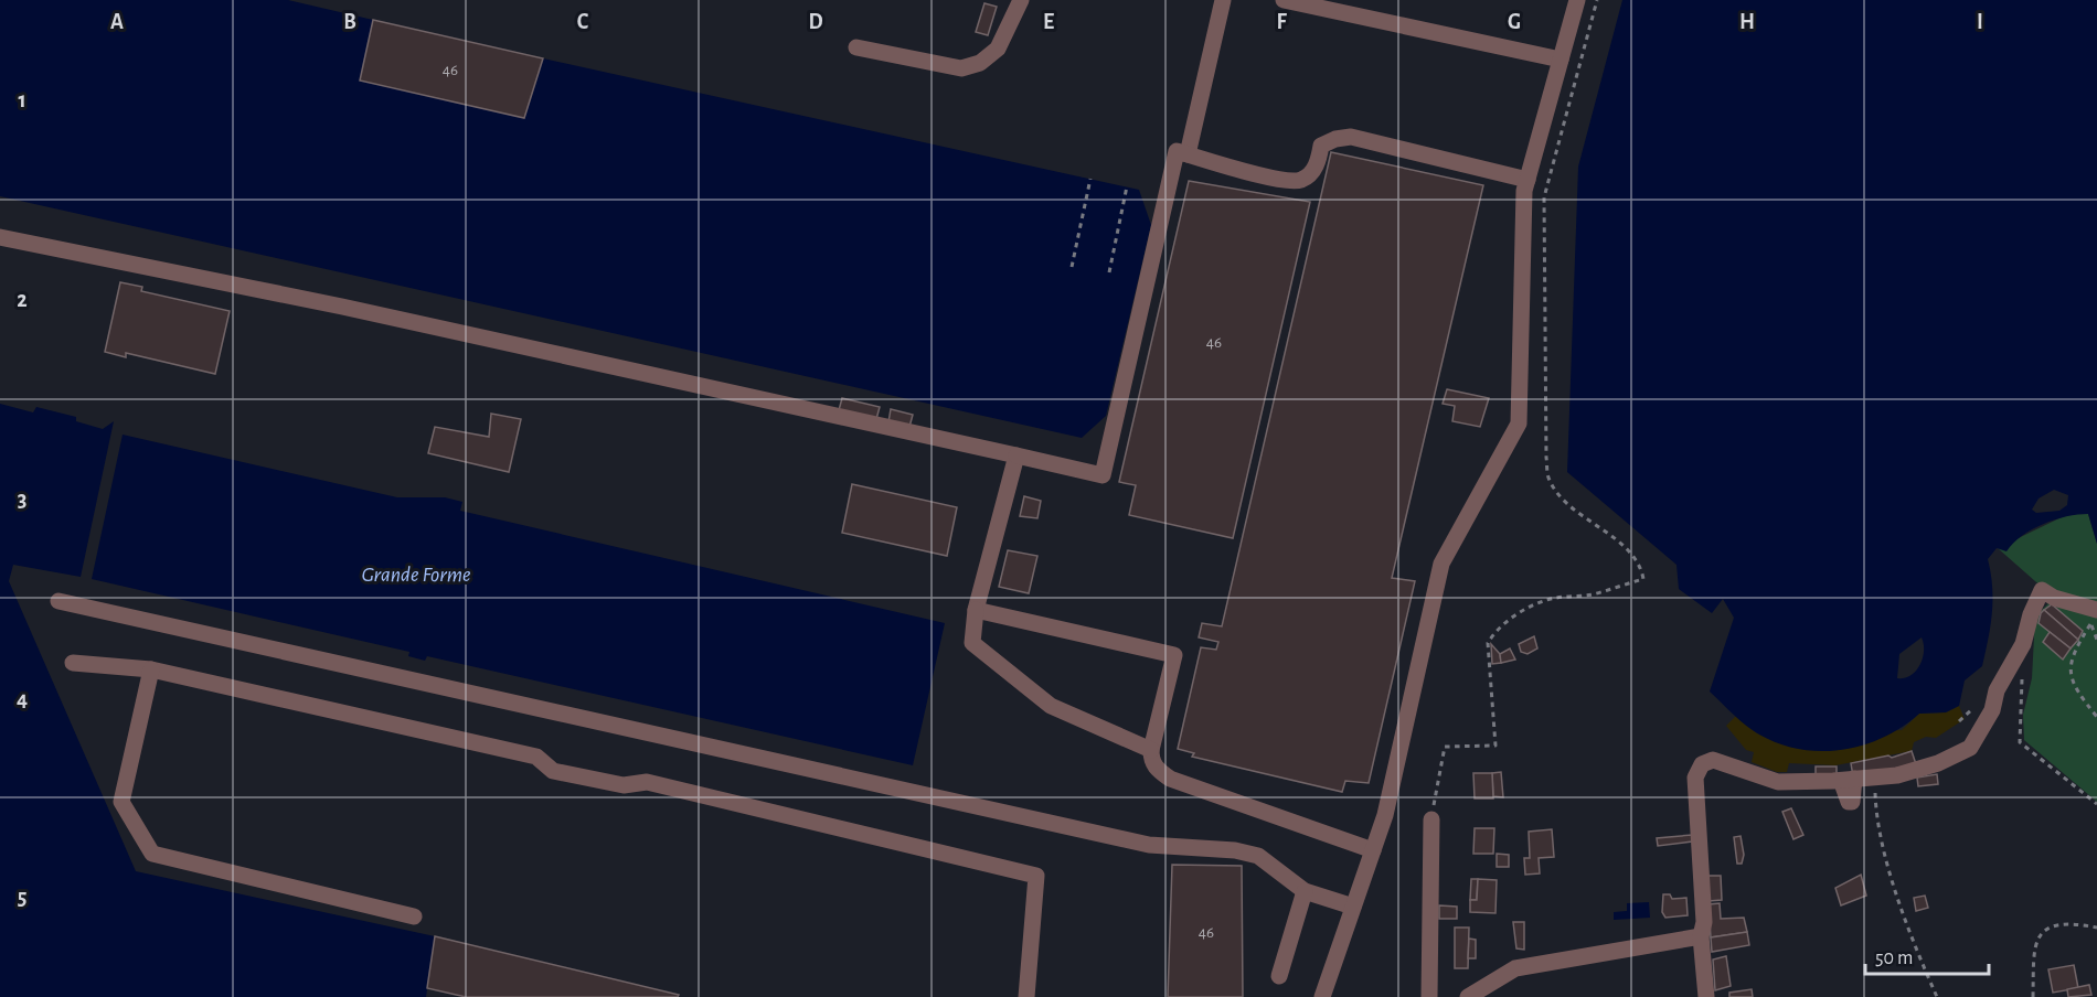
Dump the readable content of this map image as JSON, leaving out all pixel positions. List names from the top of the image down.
{
  "water": ["Grande Forme"],
  "house_numbers": ["46", "46", "46"],
  "scale_bar": "50 m",
  "grid": {
    "columns": [
      "A",
      "B",
      "C",
      "D",
      "E",
      "F",
      "G",
      "H",
      "I"
    ],
    "rows": [
      "1",
      "2",
      "3",
      "4",
      "5"
    ]
  }
}
